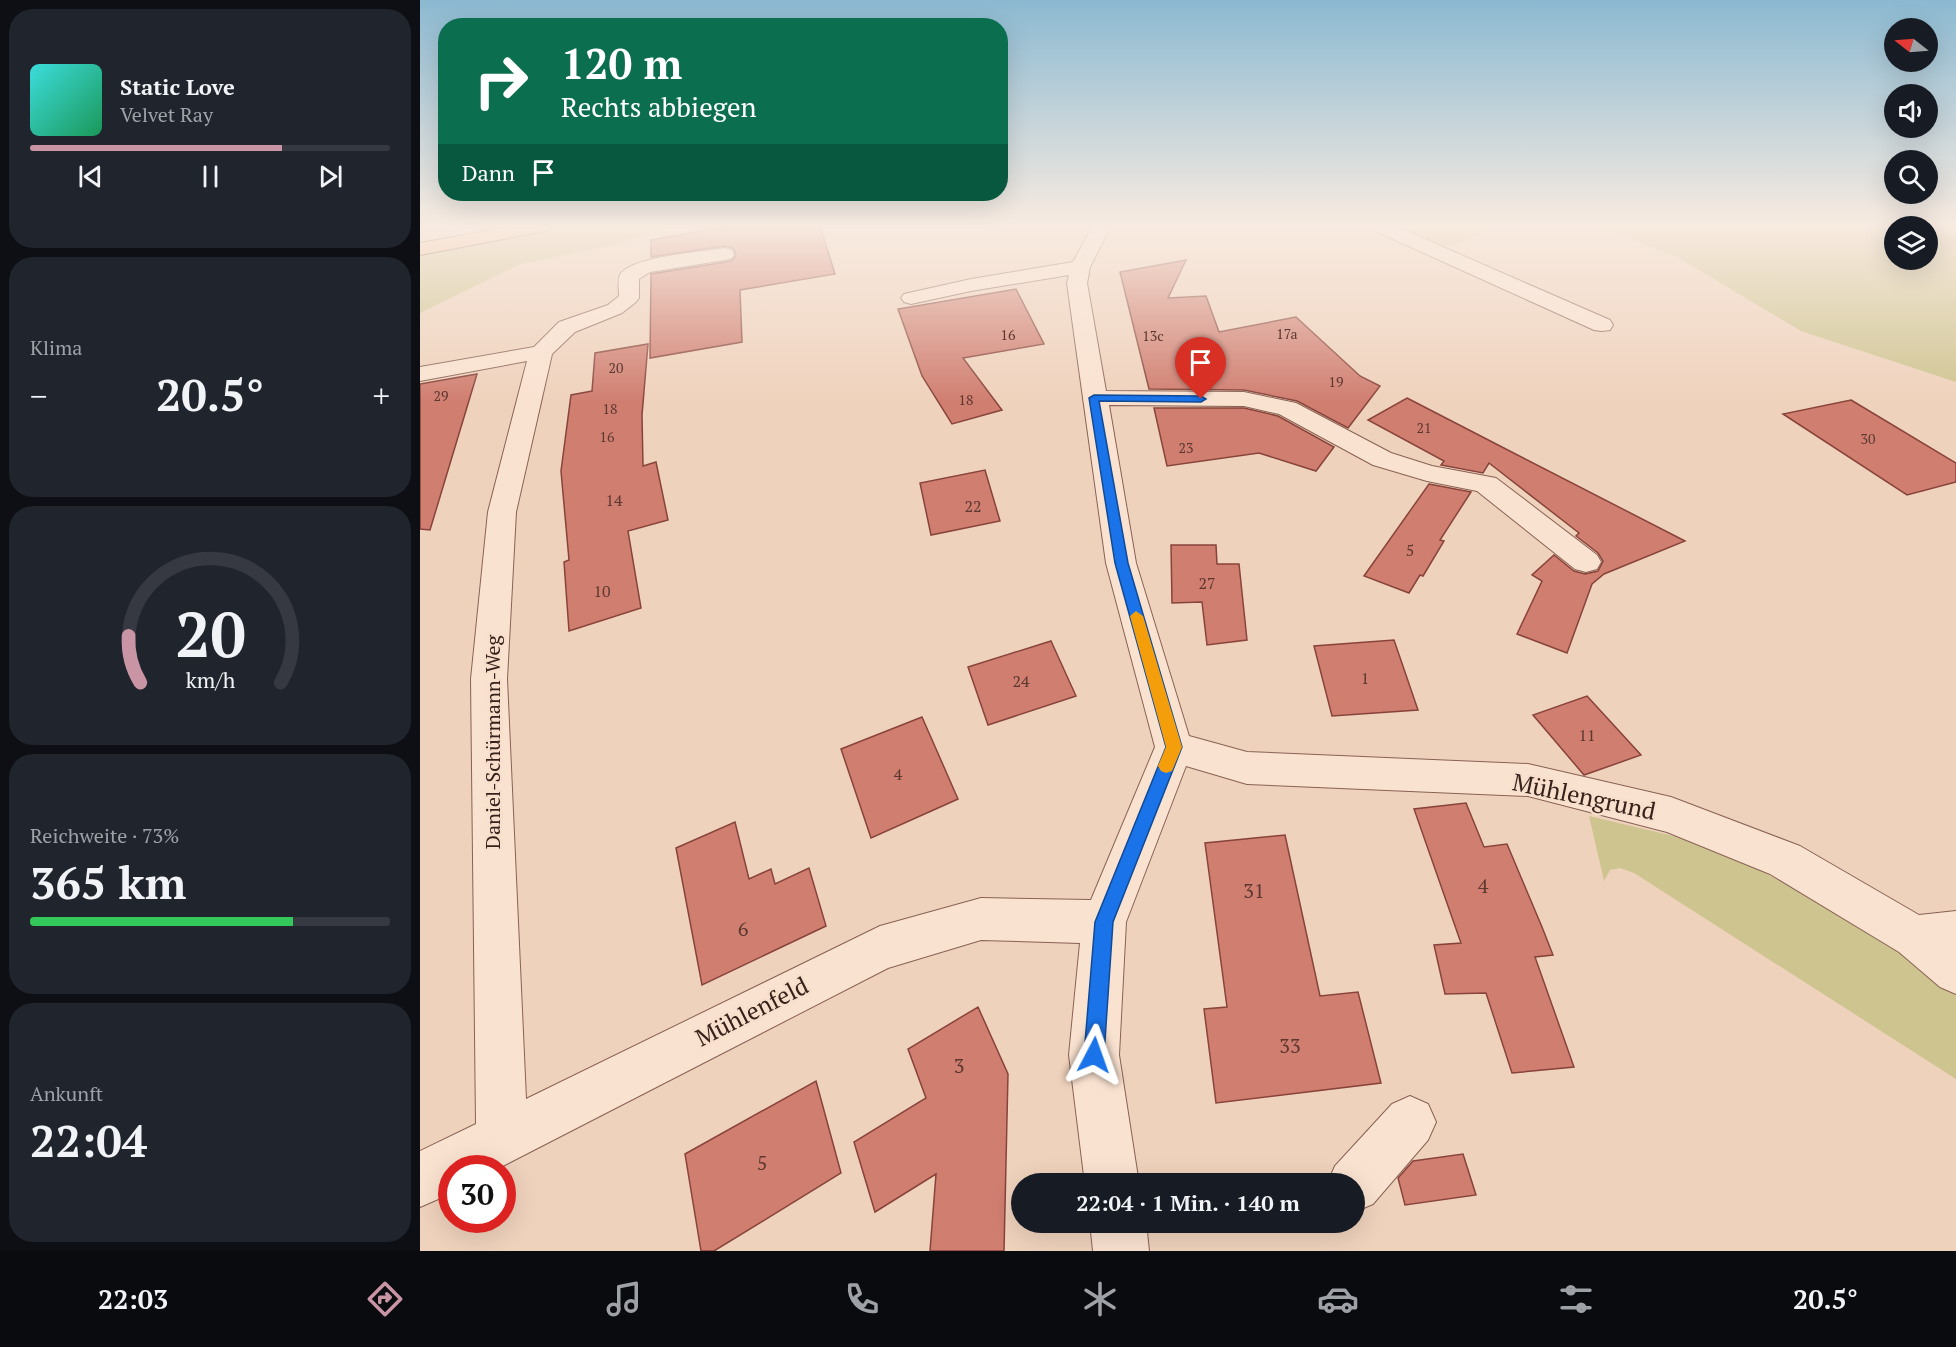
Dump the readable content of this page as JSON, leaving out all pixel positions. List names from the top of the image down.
{
  "streets": {
    "street": ["Daniel-Schürmann-Weg", "Mühlengrund", "Mühlenfeld"]
  },
  "crossings": [
    ["Daniel-Schürmann-Weg", "Mühlenfeld"]
  ],
  "house_numbers": [
    "17a",
    "16",
    "13c",
    "20",
    "19",
    "29",
    "18",
    "18",
    "21",
    "16",
    "30",
    "23",
    "14",
    "22",
    "5",
    "27",
    "10",
    "1",
    "24",
    "11",
    "4",
    "4",
    "31",
    "6",
    "33",
    "3",
    "5"
  ],
  "north": "left",
  "page": {
    "turn": ["120 m", "Rechts abbiegen"],
    "song": ["Static Love", "Velvet Ray"],
    "then": "Dann",
    "tile": [
      "Klima",
      ["Reichweite · 73%", "365 km"],
      ["Ankunft", "22:04"]
    ],
    "heat": ["−", "20.5°", "+"],
    "limit": "30",
    "trip": "22:04 · 1 Min. · 140 m",
    "tabs": ["22:03", "20.5°"],
    "gauge": ["20", "km/h"]
  }
}
